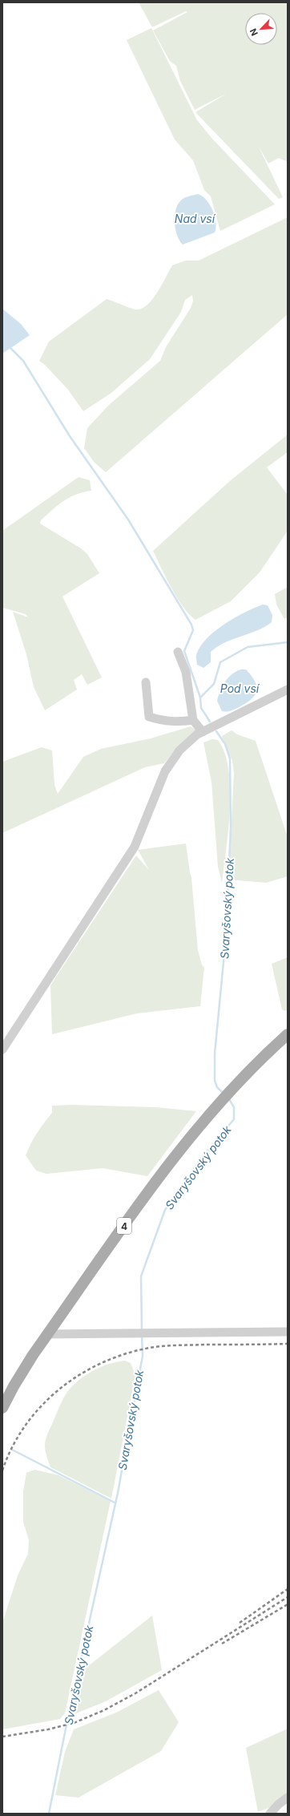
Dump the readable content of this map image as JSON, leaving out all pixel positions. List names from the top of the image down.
{
  "streets": {
    "main road": ["4"]
  },
  "water": ["Nad vsí", "Pod vsí", "Svaryšovský potok"],
  "north": "bottom left"
}
